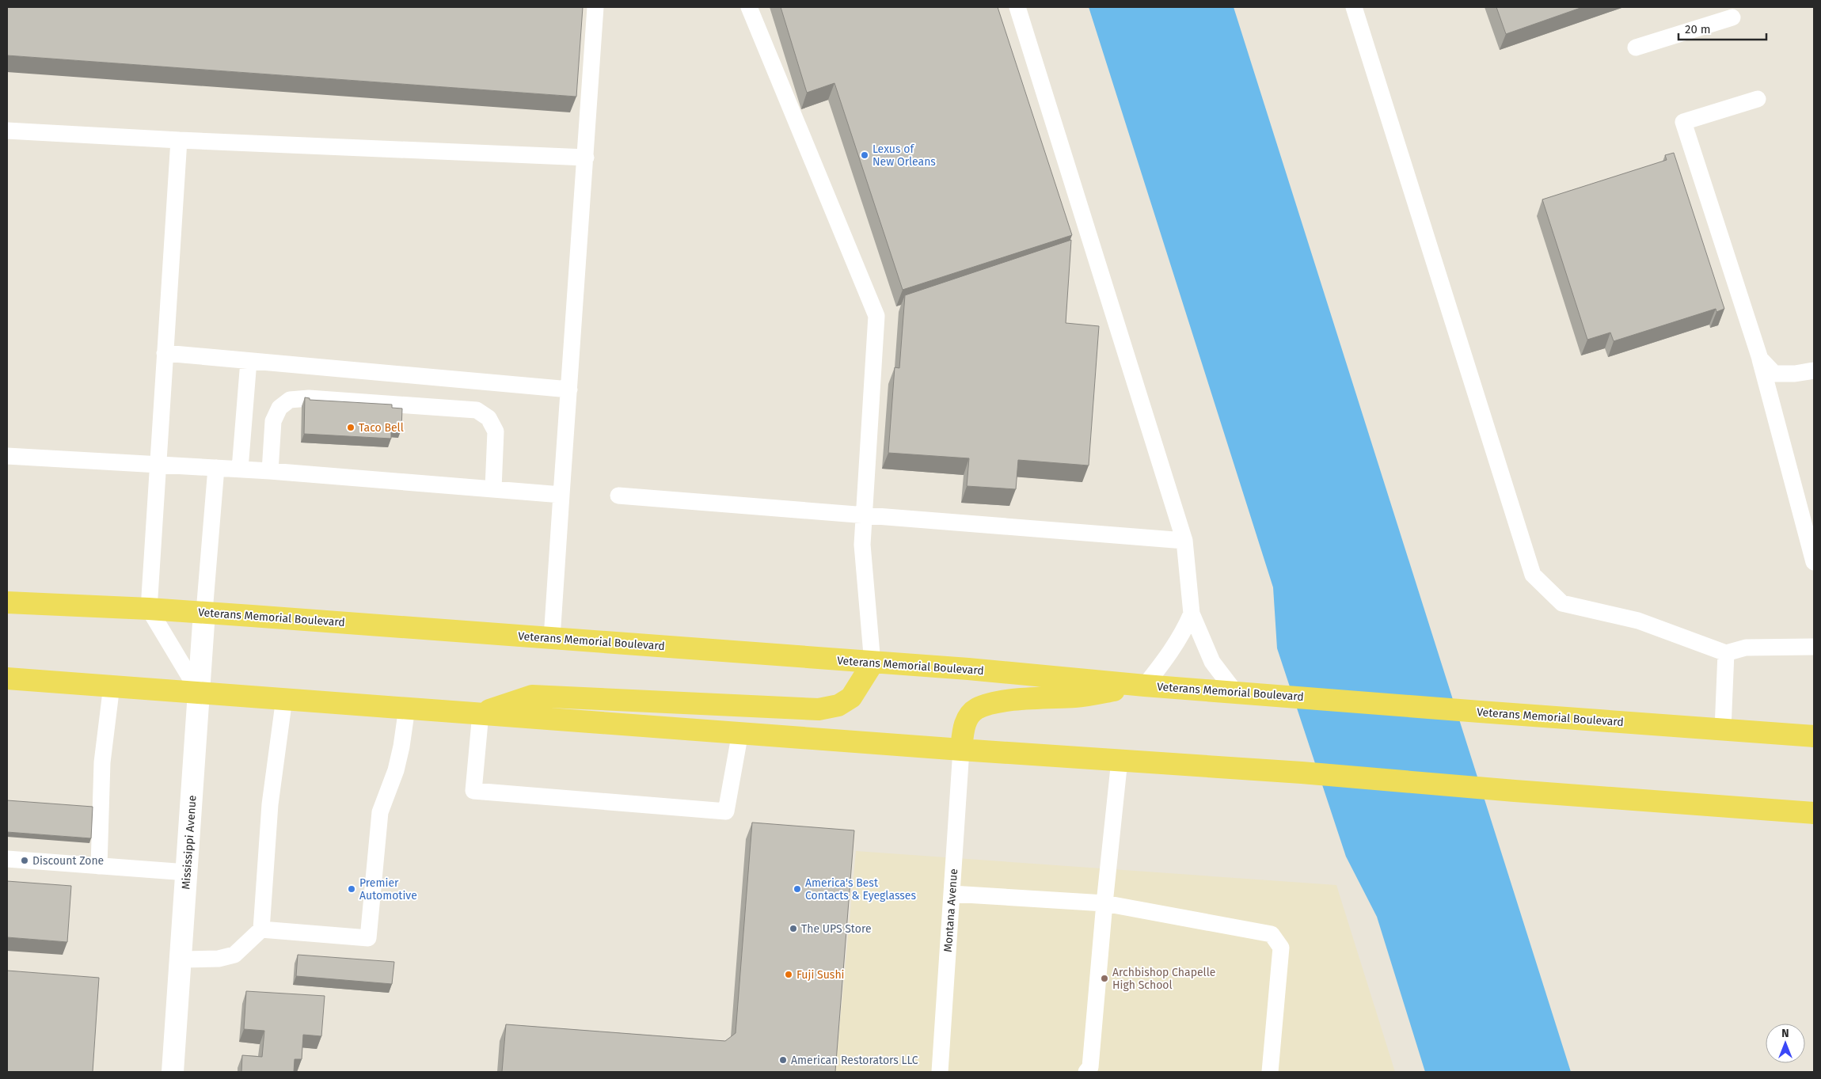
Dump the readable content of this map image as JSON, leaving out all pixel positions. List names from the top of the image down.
{
  "streets": {
    "main road": ["Veterans Memorial Boulevard"],
    "street": ["Mississippi Avenue"],
    "lane": ["Montana Avenue"]
  },
  "crossings": [
    ["Veterans Memorial Boulevard", "Mississippi Avenue"]
  ],
  "places": [
    "Lexus of New Orleans",
    "Taco Bell",
    "Discount Zone",
    "Premier Automotive",
    "America's Best Contacts & Eyeglasses",
    "The UPS Store",
    "Fuji Sushi",
    "Archbishop Chapelle High School",
    "American Restorators LLC"
  ],
  "scale_bar": "20 m",
  "north": "top"
}
